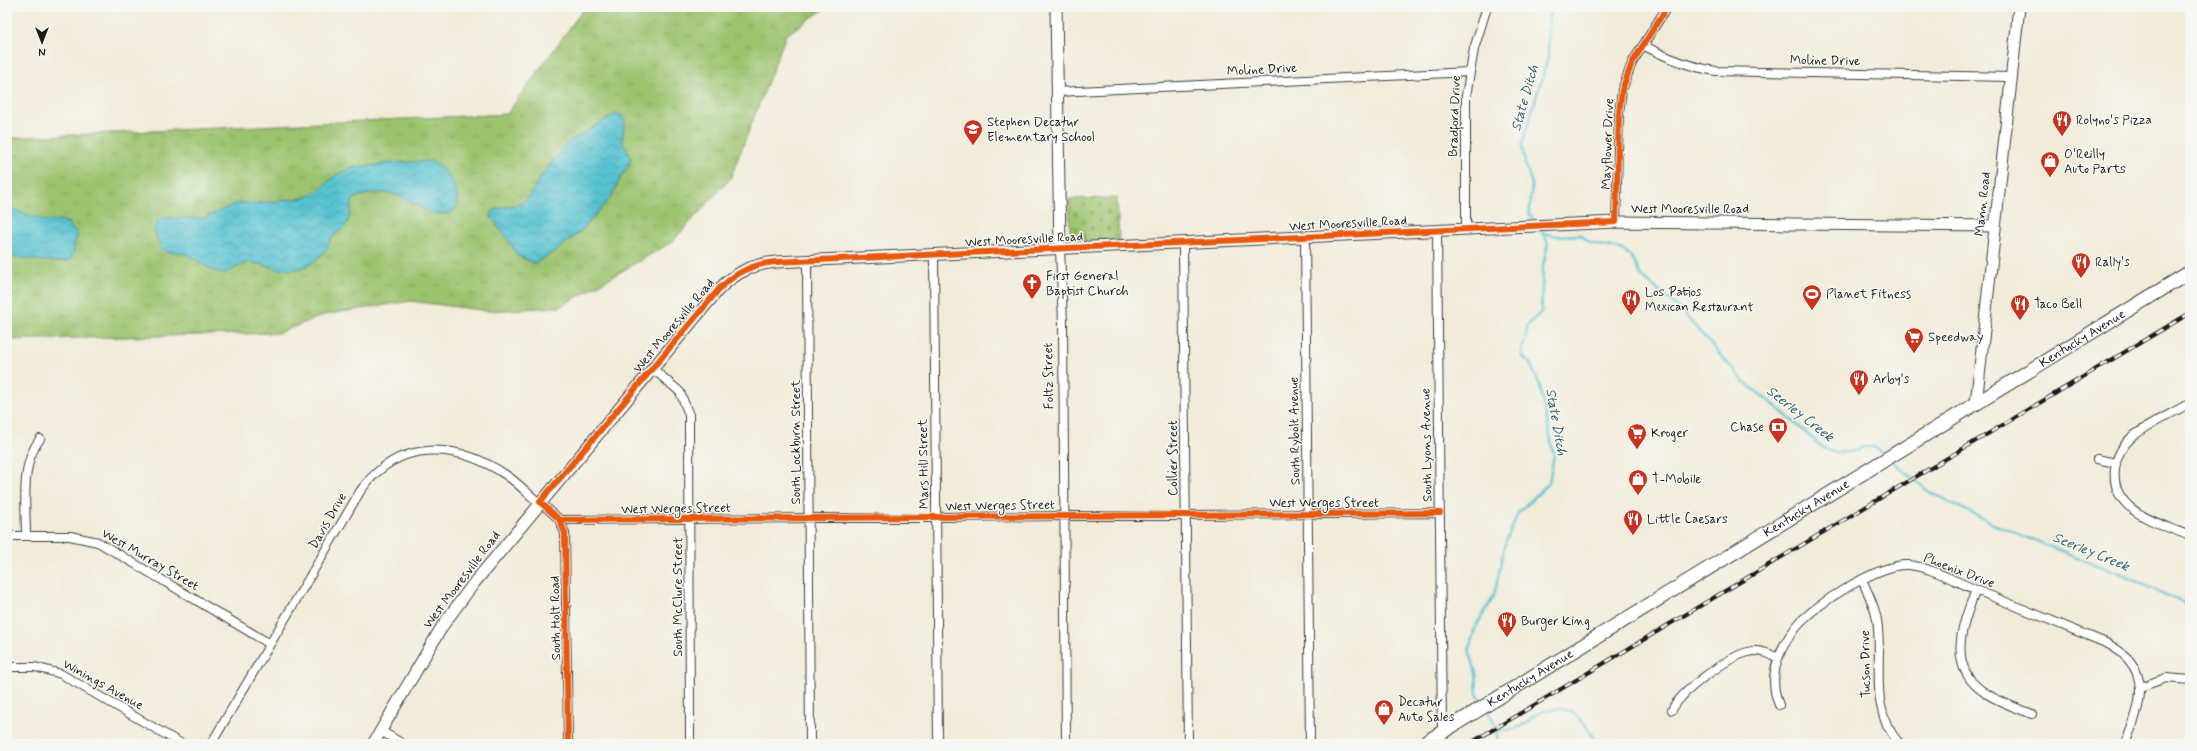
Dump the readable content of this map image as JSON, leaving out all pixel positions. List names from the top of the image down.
{
  "streets": {
    "main road": [
      "Mann Road",
      "West Mooresville Road",
      "Kentucky Avenue",
      "Foltz Street"
    ],
    "street": [
      "Moline Drive",
      "Bradford Drive",
      "Mayflower Drive",
      "South Rybolt Avenue",
      "South Lockburn Street",
      "South Lyons Avenue",
      "Collier Street",
      "Mars Hill Street",
      "West Werges Street",
      "Davis Drive",
      "West Murray Street",
      "Phoenix Drive",
      "South McClure Street",
      "South Holt Road",
      "Tucson Drive",
      "Winings Avenue"
    ]
  },
  "crossings": [
    ["Moline Drive", "Bradford Drive"],
    ["Moline Drive", "Mayflower Drive"],
    ["Moline Drive", "Mann Road"],
    ["Moline Drive", "Foltz Street"],
    ["Bradford Drive", "West Mooresville Road"],
    ["Mayflower Drive", "West Mooresville Road"],
    ["Mann Road", "West Mooresville Road"],
    ["Mann Road", "Kentucky Avenue"],
    ["West Mooresville Road", "Foltz Street"],
    ["West Mooresville Road", "South Rybolt Avenue"],
    ["West Mooresville Road", "South Lockburn Street"],
    ["West Mooresville Road", "South Lyons Avenue"],
    ["West Mooresville Road", "Collier Street"],
    ["West Mooresville Road", "Mars Hill Street"],
    ["West Mooresville Road", "Davis Drive"],
    ["West Mooresville Road", "South McClure Street"],
    ["Kentucky Avenue", "South Lyons Avenue"],
    ["Foltz Street", "West Werges Street"],
    ["South Rybolt Avenue", "West Werges Street"],
    ["South Lockburn Street", "West Werges Street"],
    ["South Lyons Avenue", "West Werges Street"],
    ["Collier Street", "West Werges Street"],
    ["Mars Hill Street", "West Werges Street"],
    ["West Werges Street", "South McClure Street"],
    ["West Werges Street", "South Holt Road"],
    ["Davis Drive", "West Murray Street"],
    ["Phoenix Drive", "Tucson Drive"]
  ],
  "water": ["State Ditch", "Seerley Creek"],
  "places": {
    "restaurant": [
      "Rolyno's Pizza",
      "Rally's",
      "Los Patios Mexican Restaurant",
      "Taco Bell",
      "Arby's",
      "Little Caesars",
      "Burger King"
    ],
    "school or university": ["Stephen Decatur Elementary School"],
    "shop": ["O'Reilly Auto Parts", "T-Mobile", "Decatur Auto Sales"],
    "church": ["First General Baptist Church"],
    "sports": ["Planet Fitness"],
    "supermarket": ["Speedway", "Kroger"],
    "bank": ["Chase"]
  },
  "north": "bottom"
}
